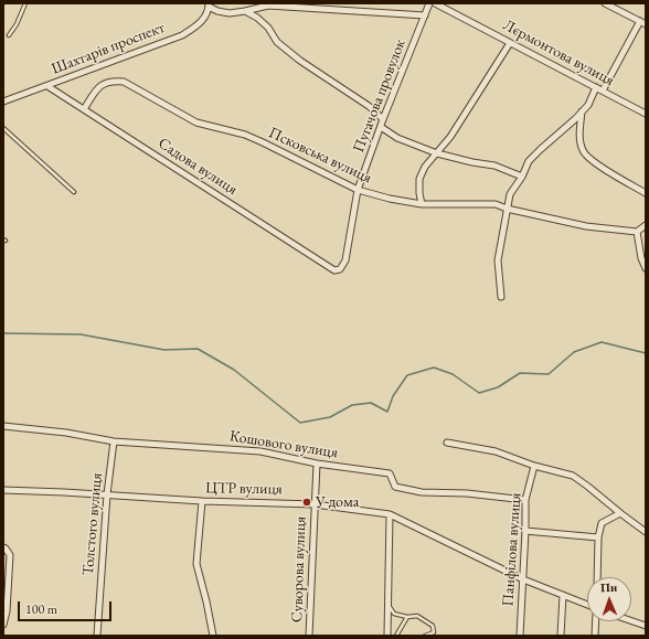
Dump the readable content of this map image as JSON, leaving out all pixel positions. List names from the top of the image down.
{
  "streets": {
    "street": [
      "Шахтарів проспект",
      "Лєрмонтова вулиця",
      "Пугачова провулок",
      "Псковська вулиця",
      "Садова вулиця",
      "Кошового вулиця",
      "ЦТР вулиця",
      "Толстого вулиця",
      "Панфілова вулиця",
      "Суворова вулиця"
    ]
  },
  "crossings": [
    ["Шахтарів проспект", "Садова вулиця"],
    ["Пугачова провулок", "Псковська вулиця"],
    ["Пугачова провулок", "Садова вулиця"],
    ["Псковська вулиця", "Садова вулиця"],
    ["Кошового вулиця", "Толстого вулиця"],
    ["Кошового вулиця", "Панфілова вулиця"],
    ["Кошового вулиця", "Суворова вулиця"],
    ["ЦТР вулиця", "Толстого вулиця"],
    ["ЦТР вулиця", "Панфілова вулиця"],
    ["ЦТР вулиця", "Суворова вулиця"]
  ],
  "places": ["У дома"],
  "scale_bar": "100 m",
  "north": "top"
}
